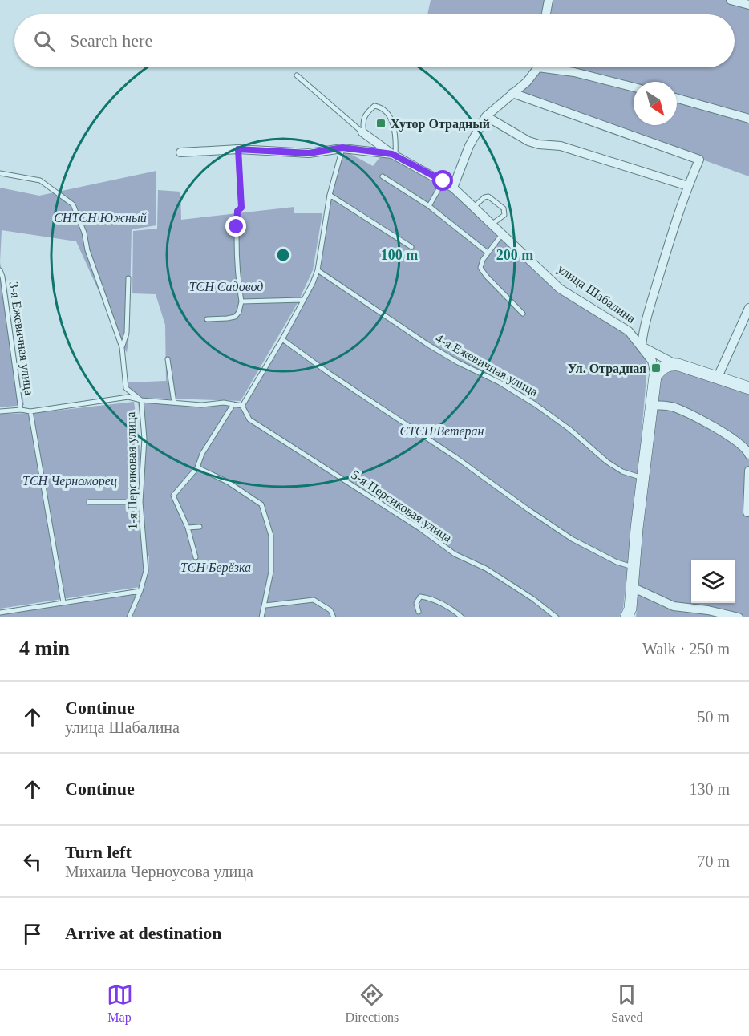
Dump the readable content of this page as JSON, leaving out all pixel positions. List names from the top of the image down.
{
  "streets": {
    "main road": ["улица Шабалина"],
    "lane": [
      "3-я Ежевичная улица",
      "4-я Ежевичная улица",
      "1-я Персиковая улица",
      "5-я Персиковая улица"
    ]
  },
  "crossings": [
    ["улица Шабалина", "4-я Ежевичная улица"]
  ],
  "parks": [
    "СНТСН Южный",
    "ТСН Садовод",
    "СТСН Ветеран",
    "ТСН Черноморец",
    "ТСН Берёзка"
  ],
  "places": {
    "transit": ["Хутор Отрадный", "Ул. Отрадная"]
  },
  "north": "bottom right",
  "page": {
    "search": "Search here",
    "heading": ["4 min", "Walk · 250 m"],
    "list": [
      ["Continue", "улица Шабалина", "50 m"],
      ["Continue", "130 m"],
      ["Turn left", "Михаила Черноусова улица", "70 m"],
      "Arrive at destination"
    ],
    "nav": ["Map", "Directions", "Saved"]
  },
  "rings": ["100 m", "200 m"]
}
